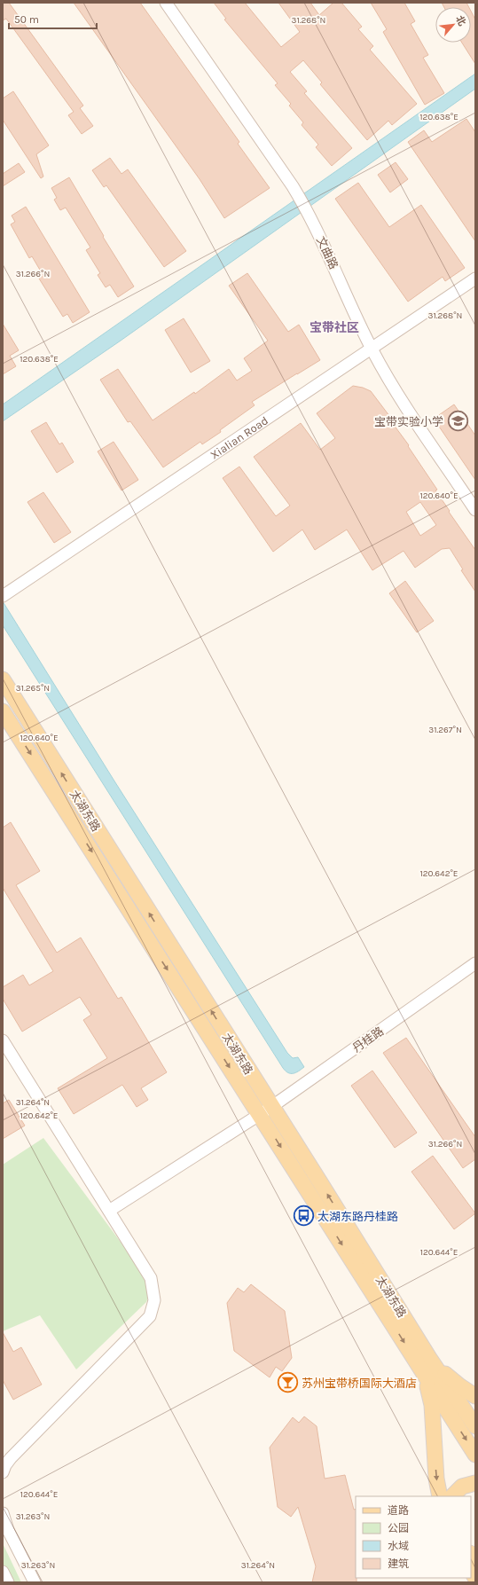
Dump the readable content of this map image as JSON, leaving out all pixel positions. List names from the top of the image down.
{
  "streets": {
    "main road": ["太湖东路"],
    "street": ["文曲路", "Xialian Road", "丹桂路"]
  },
  "crossings": [
    ["文曲路", "Xialian Road"],
    ["太湖东路", "丹桂路"]
  ],
  "districts": ["宝带社区"],
  "places": {
    "school or university": ["宝带实验小学"],
    "bus stop": ["太湖东路丹桂路"],
    "bar": ["苏州宝带桥国际大酒店"]
  },
  "legend": [
    "道路",
    "公园",
    "水域",
    "建筑"
  ],
  "scale_bar": "50 m",
  "north": "top right",
  "coordinates": [
    "31.268°N",
    "120.638°E",
    "31.266°N",
    "120.640°E",
    "31.265°N",
    "31.267°N",
    "120.642°E",
    "31.264°N",
    "120.644°E",
    "31.263°N"
  ]
}
